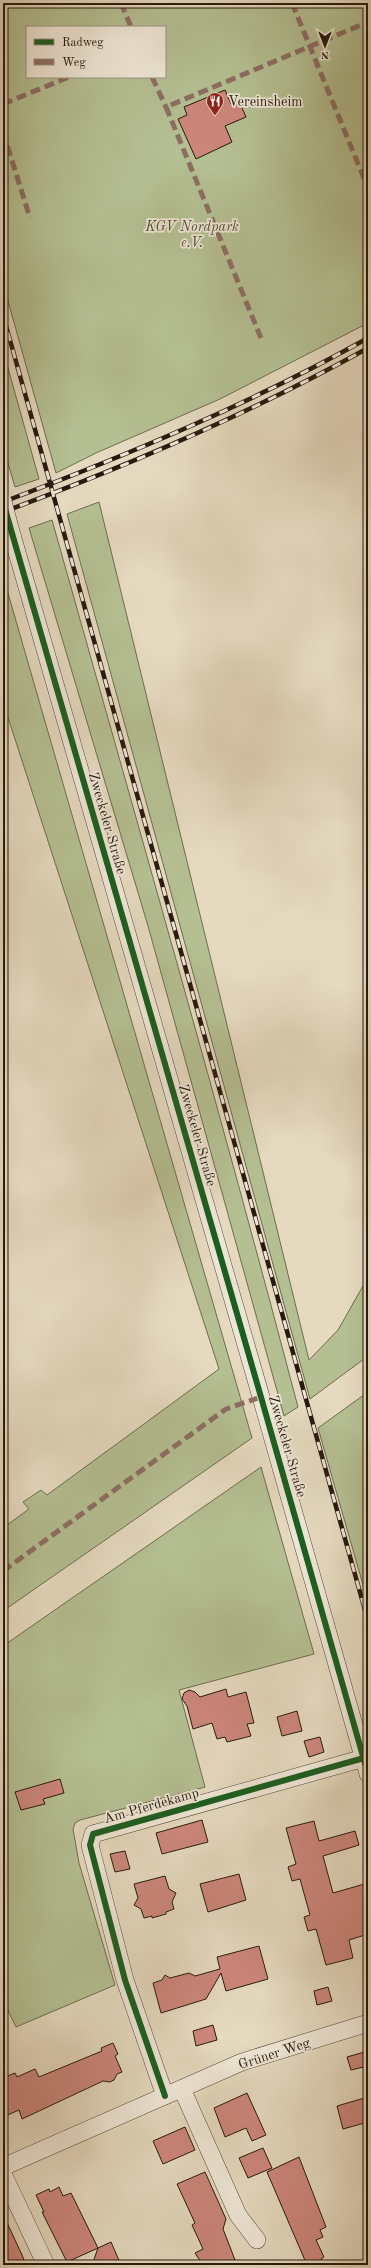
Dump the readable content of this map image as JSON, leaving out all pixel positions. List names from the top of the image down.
{
  "streets": {
    "street": ["Zweckeler Straße", "Am Pferdekamp", "Grüner Weg"]
  },
  "crossings": [
    ["Zweckeler Straße", "Am Pferdekamp"],
    ["Am Pferdekamp", "Grüner Weg"]
  ],
  "parks": ["KGV Nordpark e.V."],
  "places": {
    "restaurant": ["Vereinsheim"]
  },
  "legend": ["Radweg", "Weg"],
  "north": "bottom"
}
